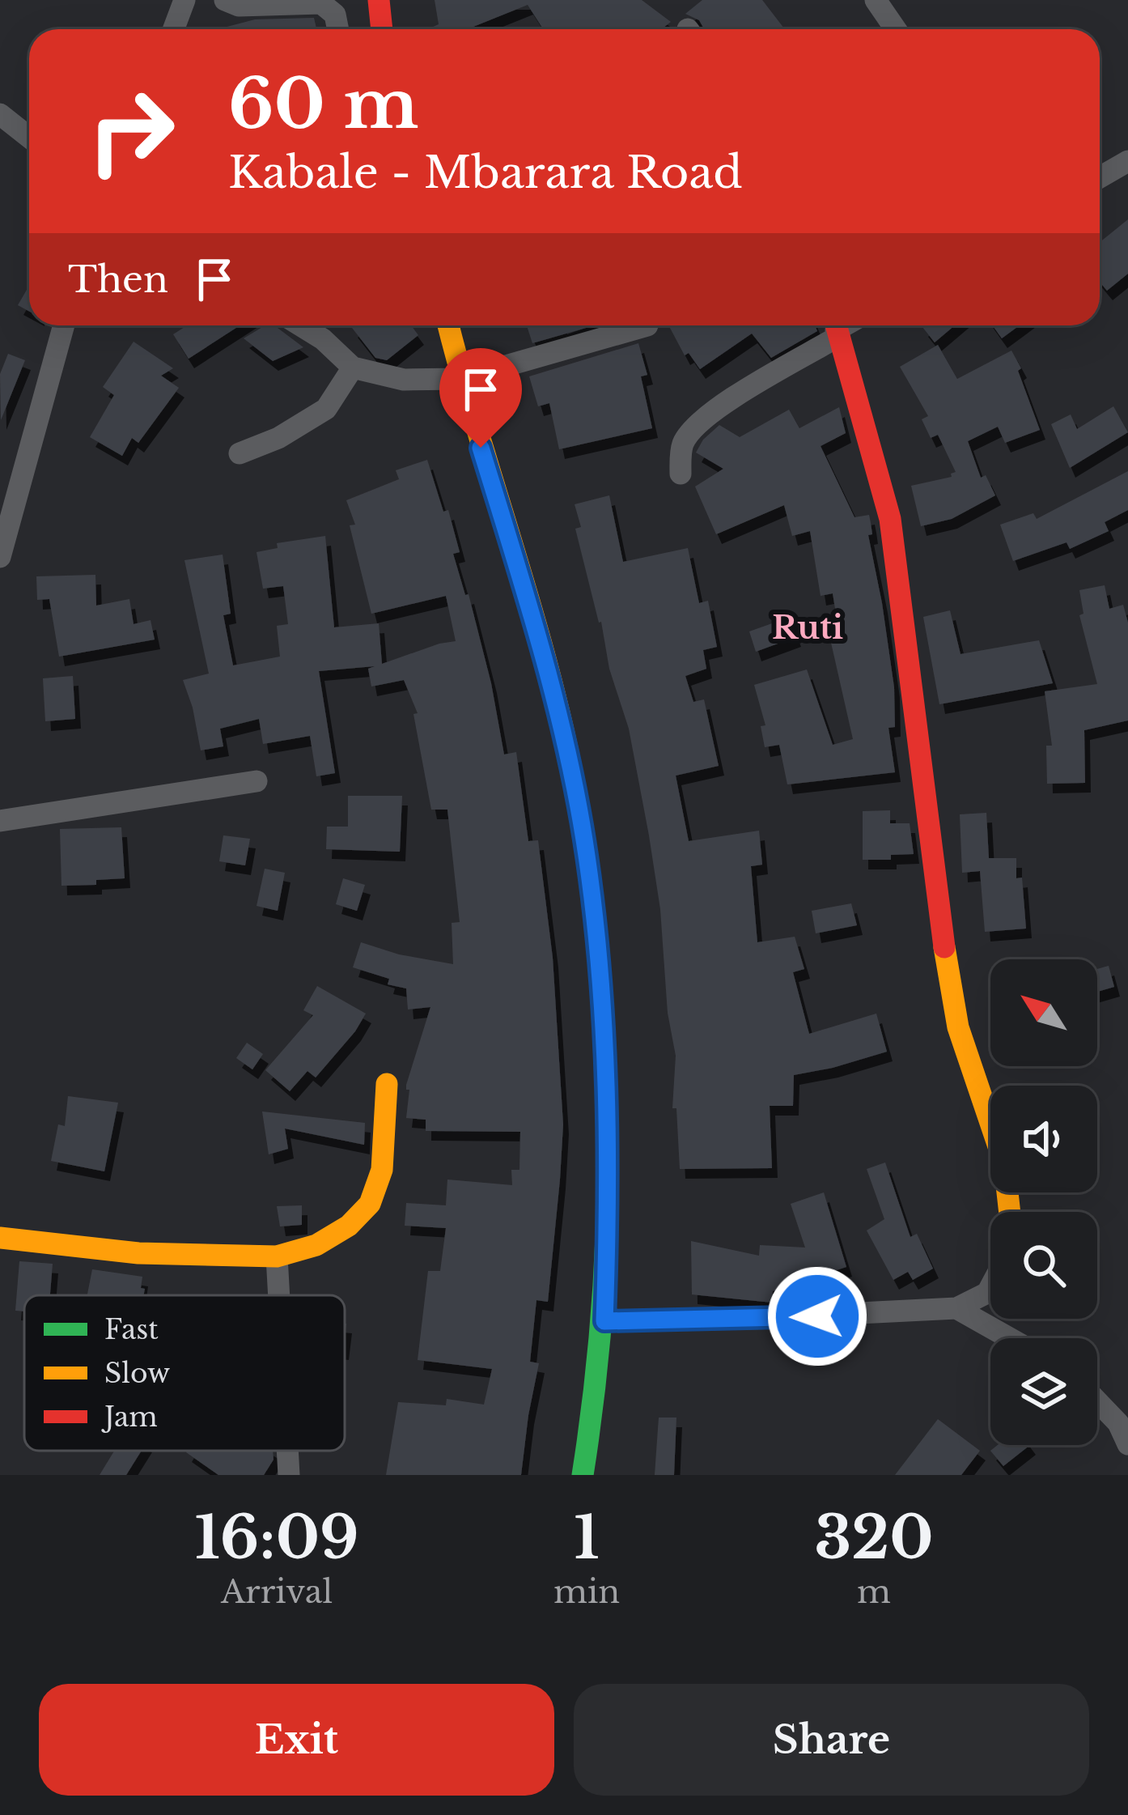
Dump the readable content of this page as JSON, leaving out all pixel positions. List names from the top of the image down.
{
  "districts": ["Ruti"],
  "legend": ["Fast", "Slow", "Jam"],
  "north": "top left",
  "page": {
    "turn": ["60 m", "Kabale - Mbarara Road"],
    "then": "Then",
    "eta": [
      "16:09",
      "Arrival",
      "1",
      "min",
      "320",
      "m"
    ],
    "buttons": ["Exit", "Share"]
  }
}
